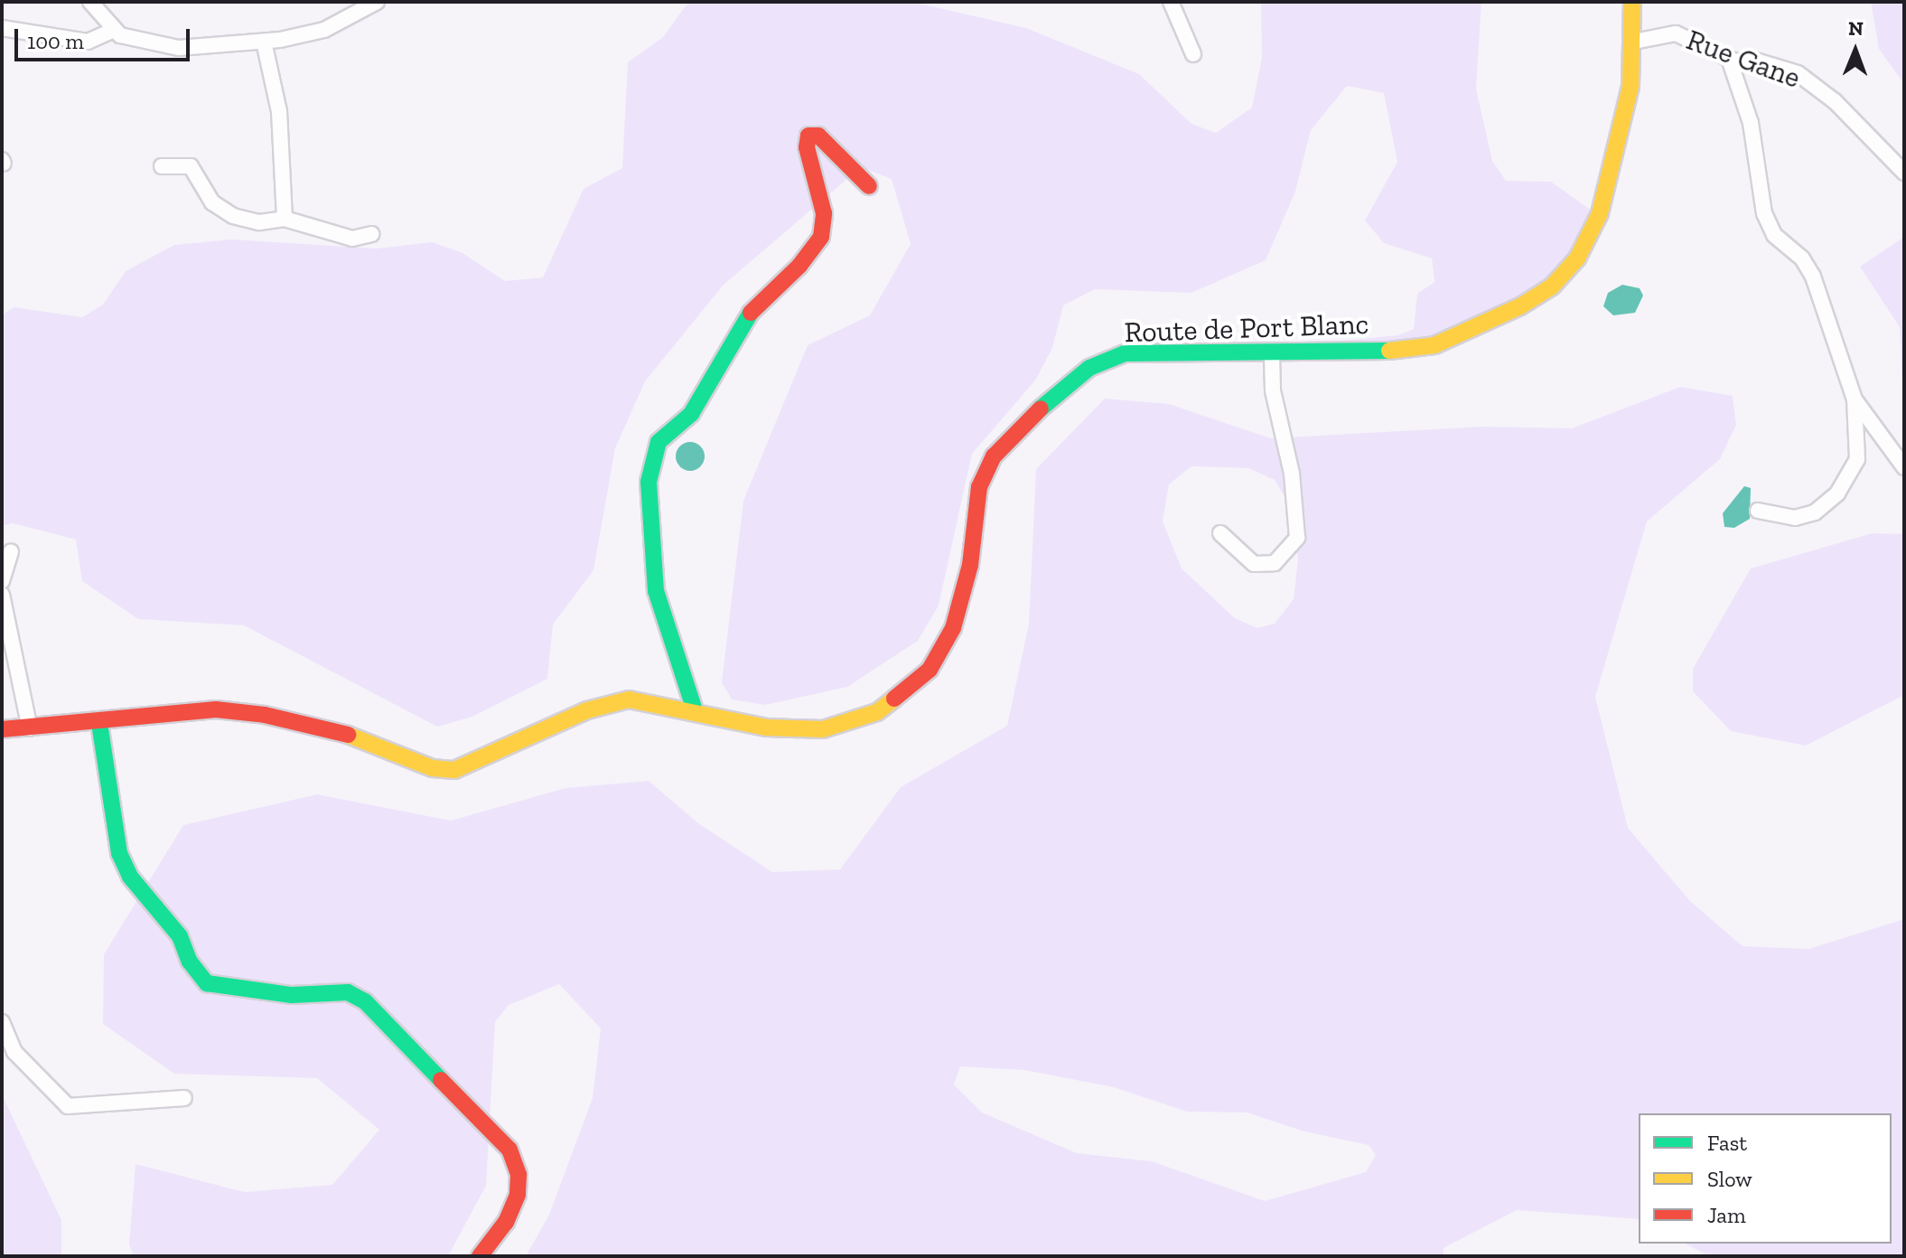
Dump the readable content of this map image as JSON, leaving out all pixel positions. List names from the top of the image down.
{
  "streets": {
    "street": ["Rue Gane", "Route de Port Blanc"]
  },
  "crossings": [
    ["Rue Gane", "Route de Port Blanc"]
  ],
  "legend": ["Fast", "Slow", "Jam"],
  "scale_bar": "100 m",
  "north": "top"
}
